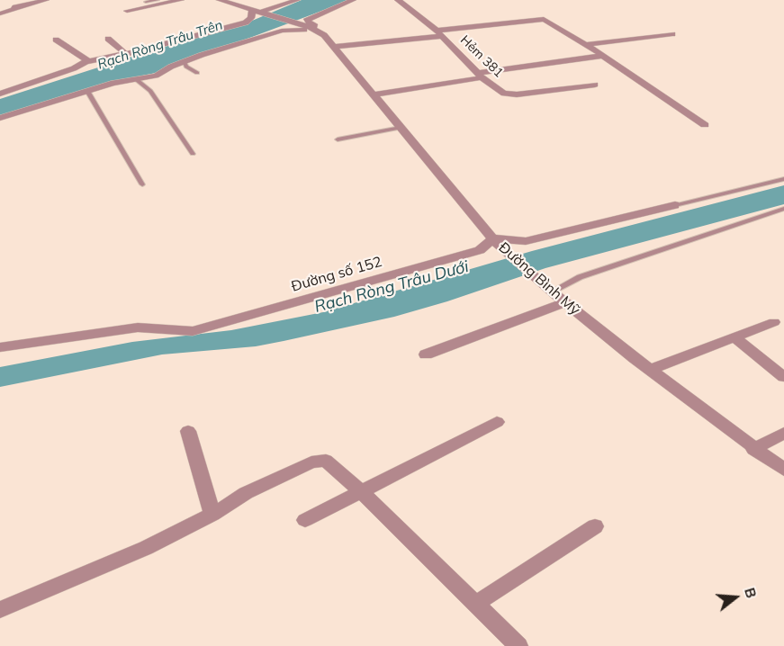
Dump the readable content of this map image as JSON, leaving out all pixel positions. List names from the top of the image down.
{
  "streets": {
    "street": ["Hẻm 381", "Đường số 152", "Đường Bình Mỹ"]
  },
  "crossings": [
    ["Đường số 152", "Đường Bình Mỹ"]
  ],
  "water": ["Rạch Ròng Trâu Trên", "Rạch Ròng Trâu Dưới"],
  "north": "right"
}
